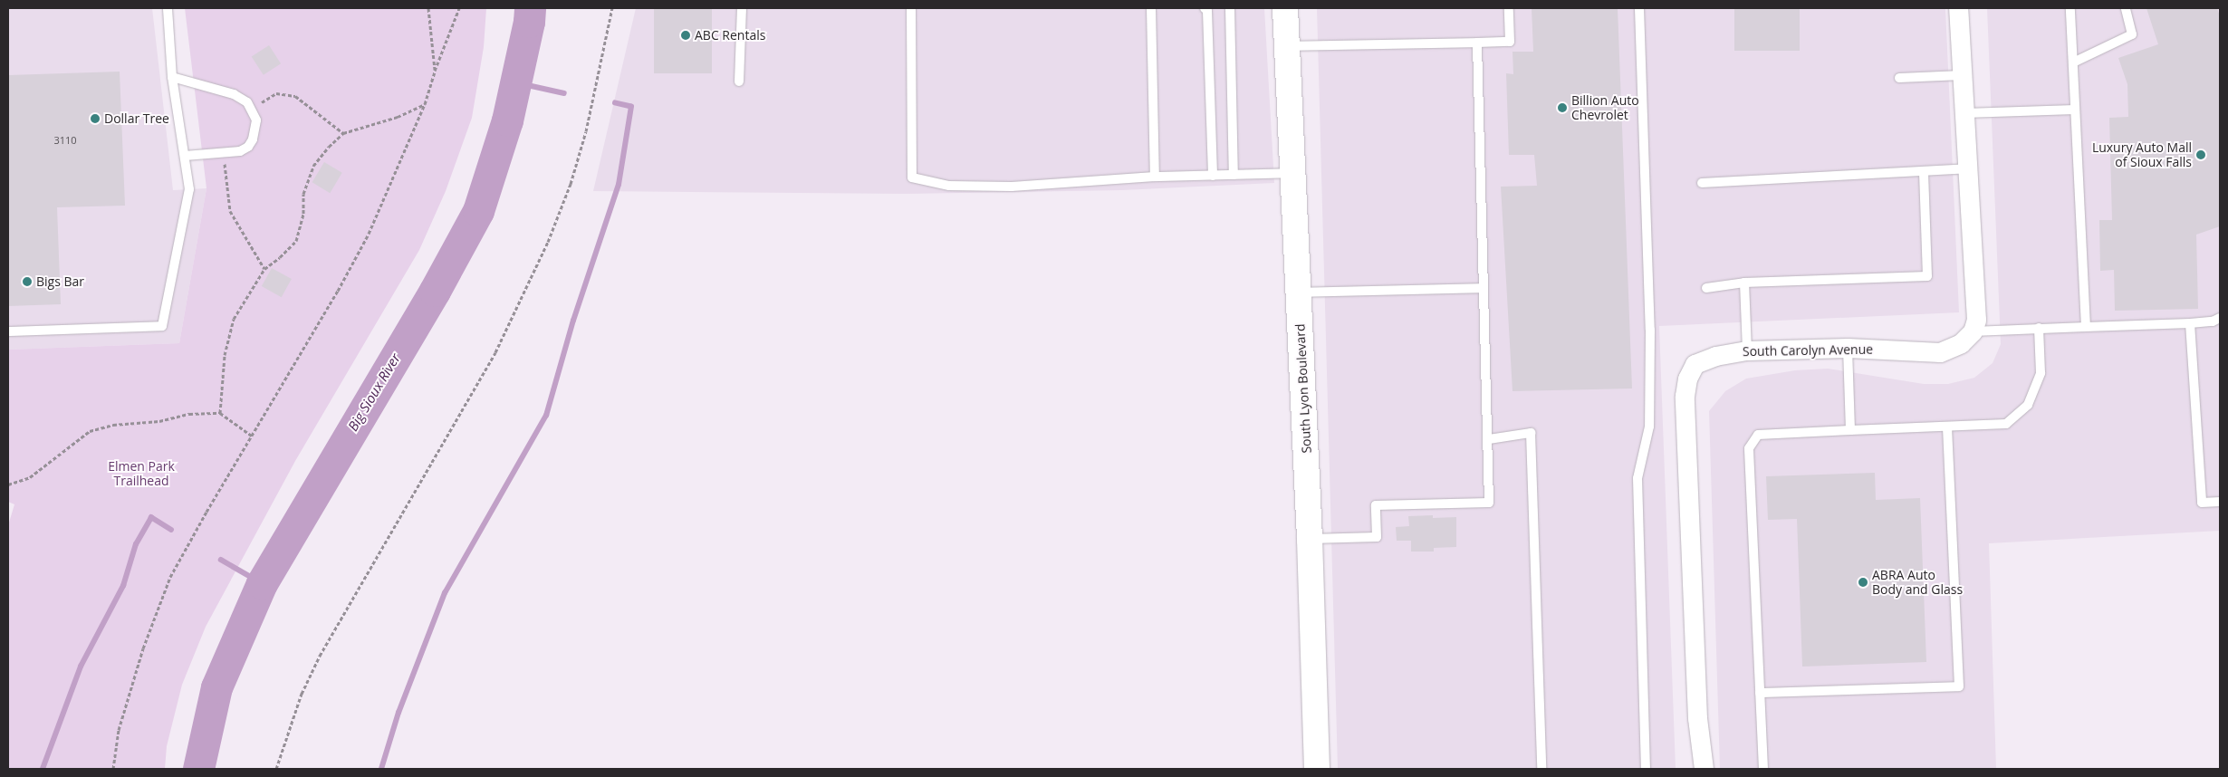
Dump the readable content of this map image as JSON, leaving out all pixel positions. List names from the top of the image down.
{
  "streets": {
    "street": ["South Carolyn Avenue", "South Lyon Boulevard"]
  },
  "water": ["Big Sioux River"],
  "parks": ["Elmen Park Trailhead"],
  "places": [
    "ABC Rentals",
    "Billion Auto Chevrolet",
    "Dollar Tree",
    "Luxury Auto Mall of Sioux Falls",
    "Bigs Bar",
    "ABRA Auto Body and Glass"
  ],
  "house_numbers": ["3110"]
}
